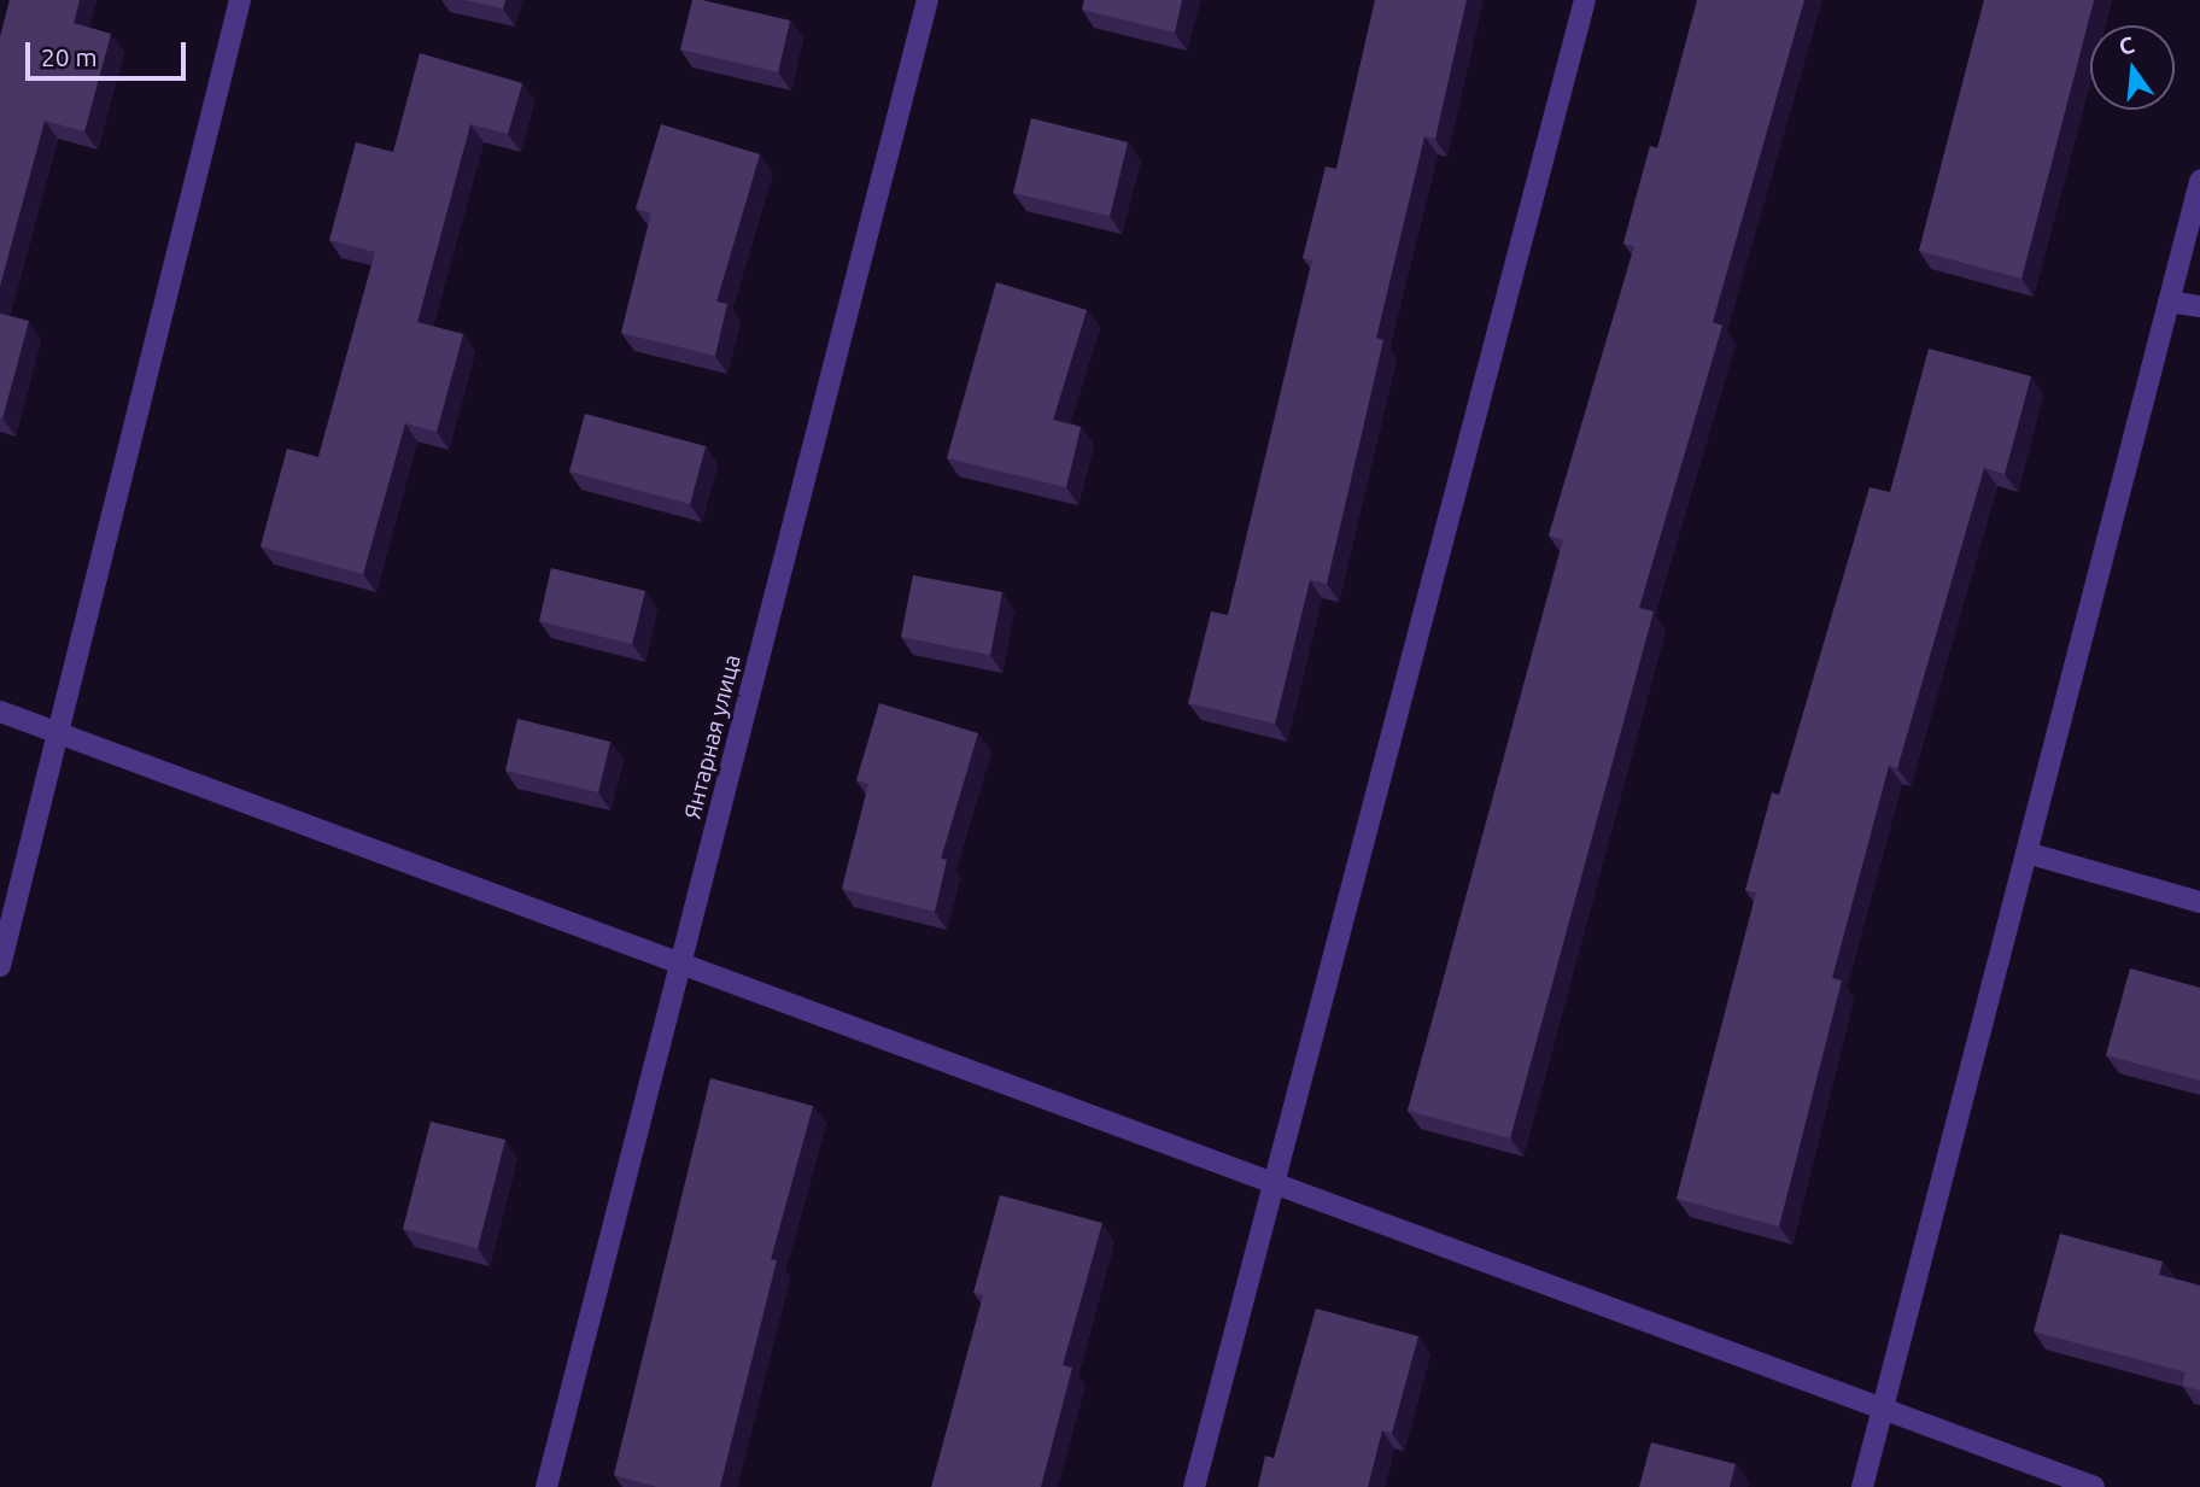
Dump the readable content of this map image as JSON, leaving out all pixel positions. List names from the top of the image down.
{
  "streets": {
    "street": ["Янтарная улица"]
  },
  "scale_bar": "20 m",
  "north": "top"
}
